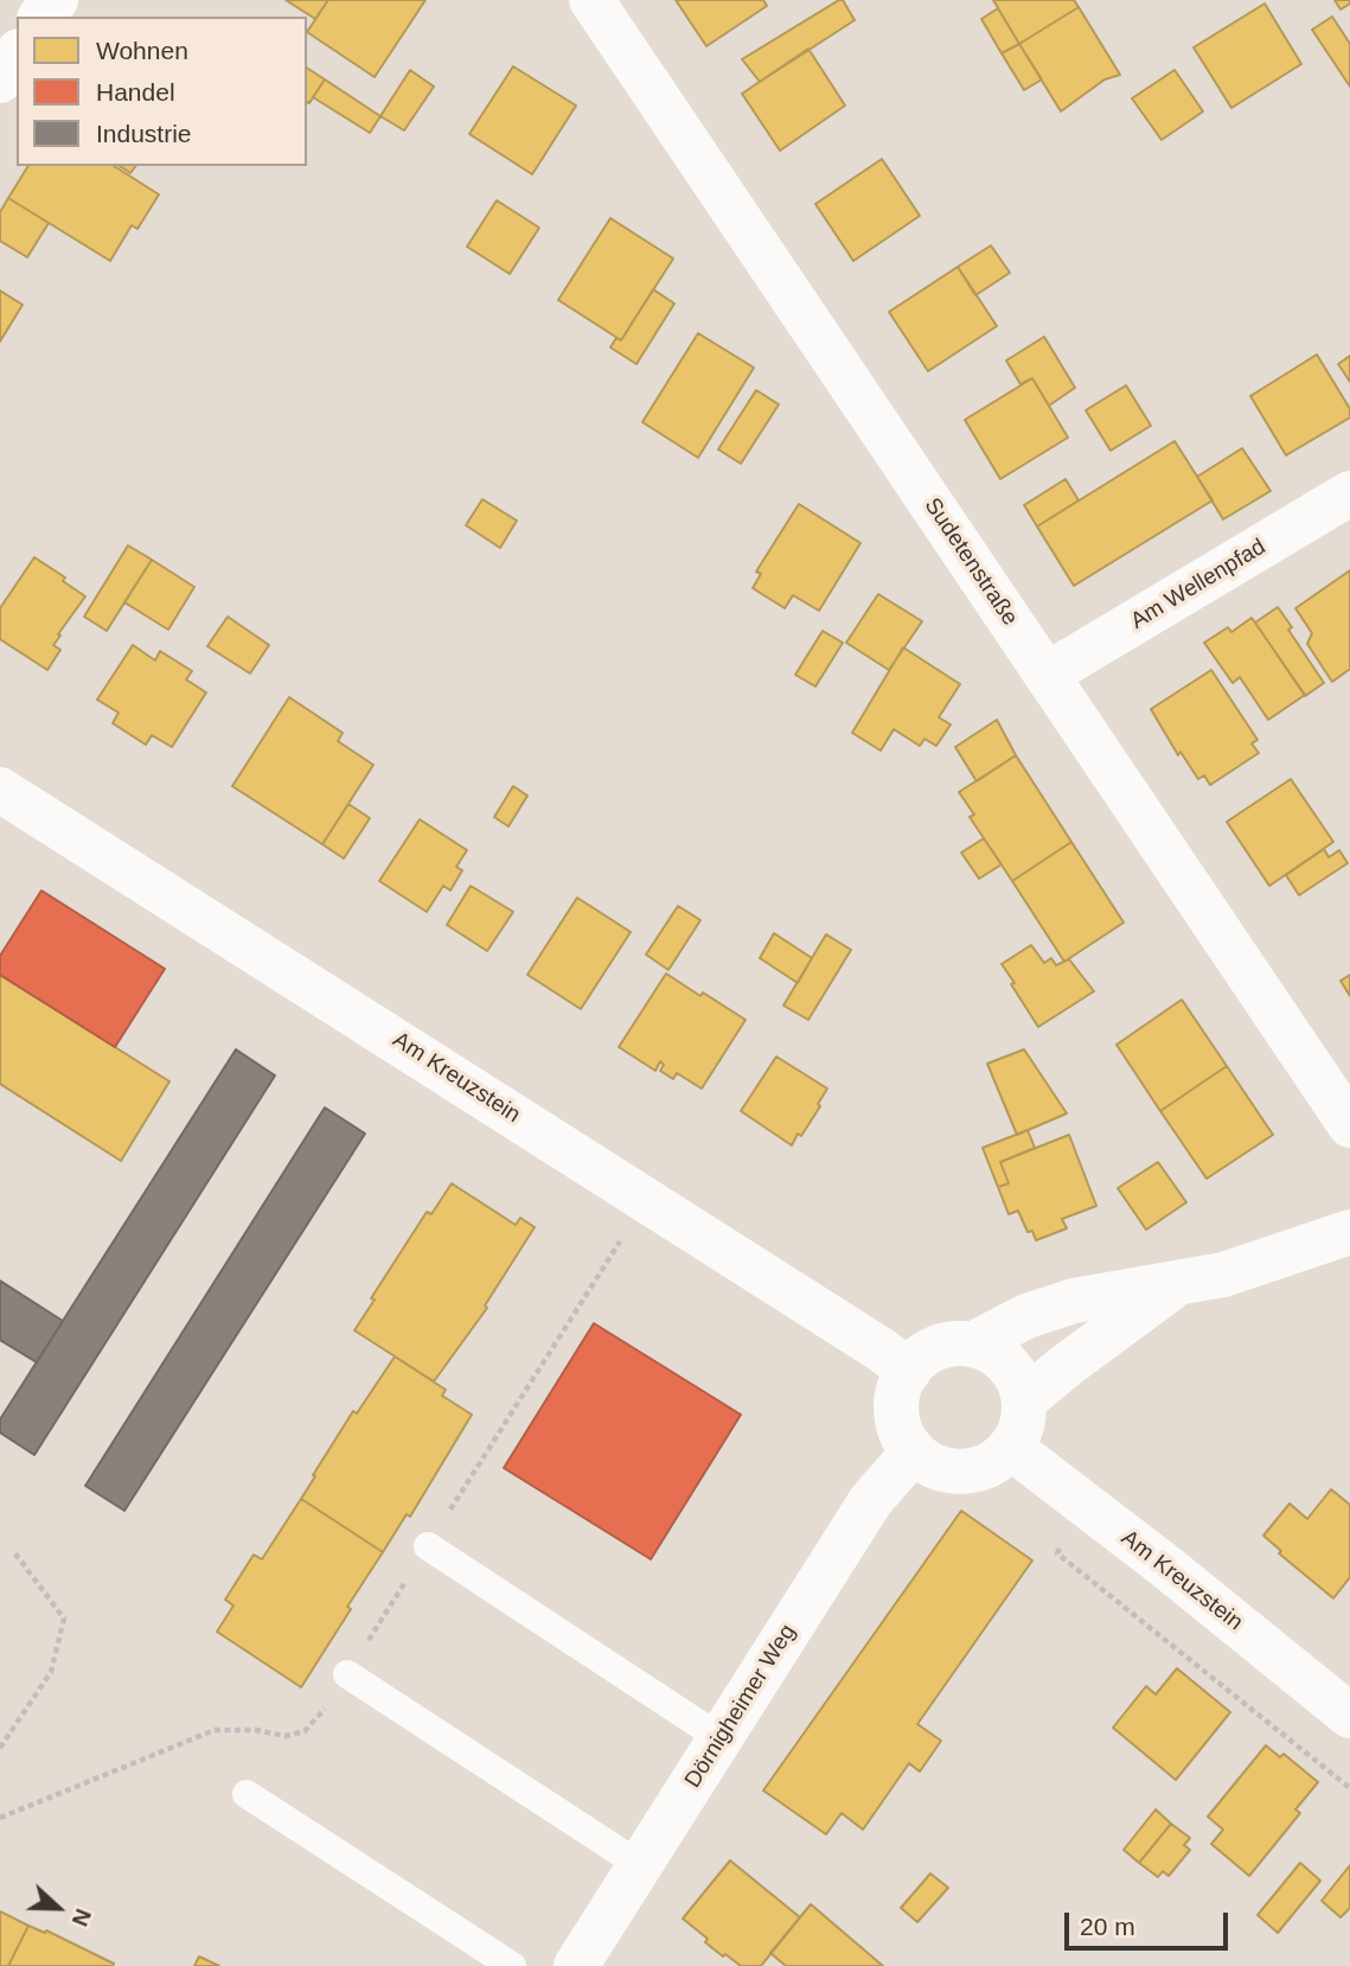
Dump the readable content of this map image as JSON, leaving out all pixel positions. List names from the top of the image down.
{
  "streets": {
    "street": [
      "Sudetenstraße",
      "Am Wellenpfad",
      "Am Kreuzstein",
      "Dörnigheimer Weg"
    ]
  },
  "crossings": [
    ["Sudetenstraße", "Am Wellenpfad"],
    ["Am Kreuzstein", "Dörnigheimer Weg"]
  ],
  "legend": ["Wohnen", "Handel", "Industrie"],
  "scale_bar": "20 m",
  "north": "right"
}
